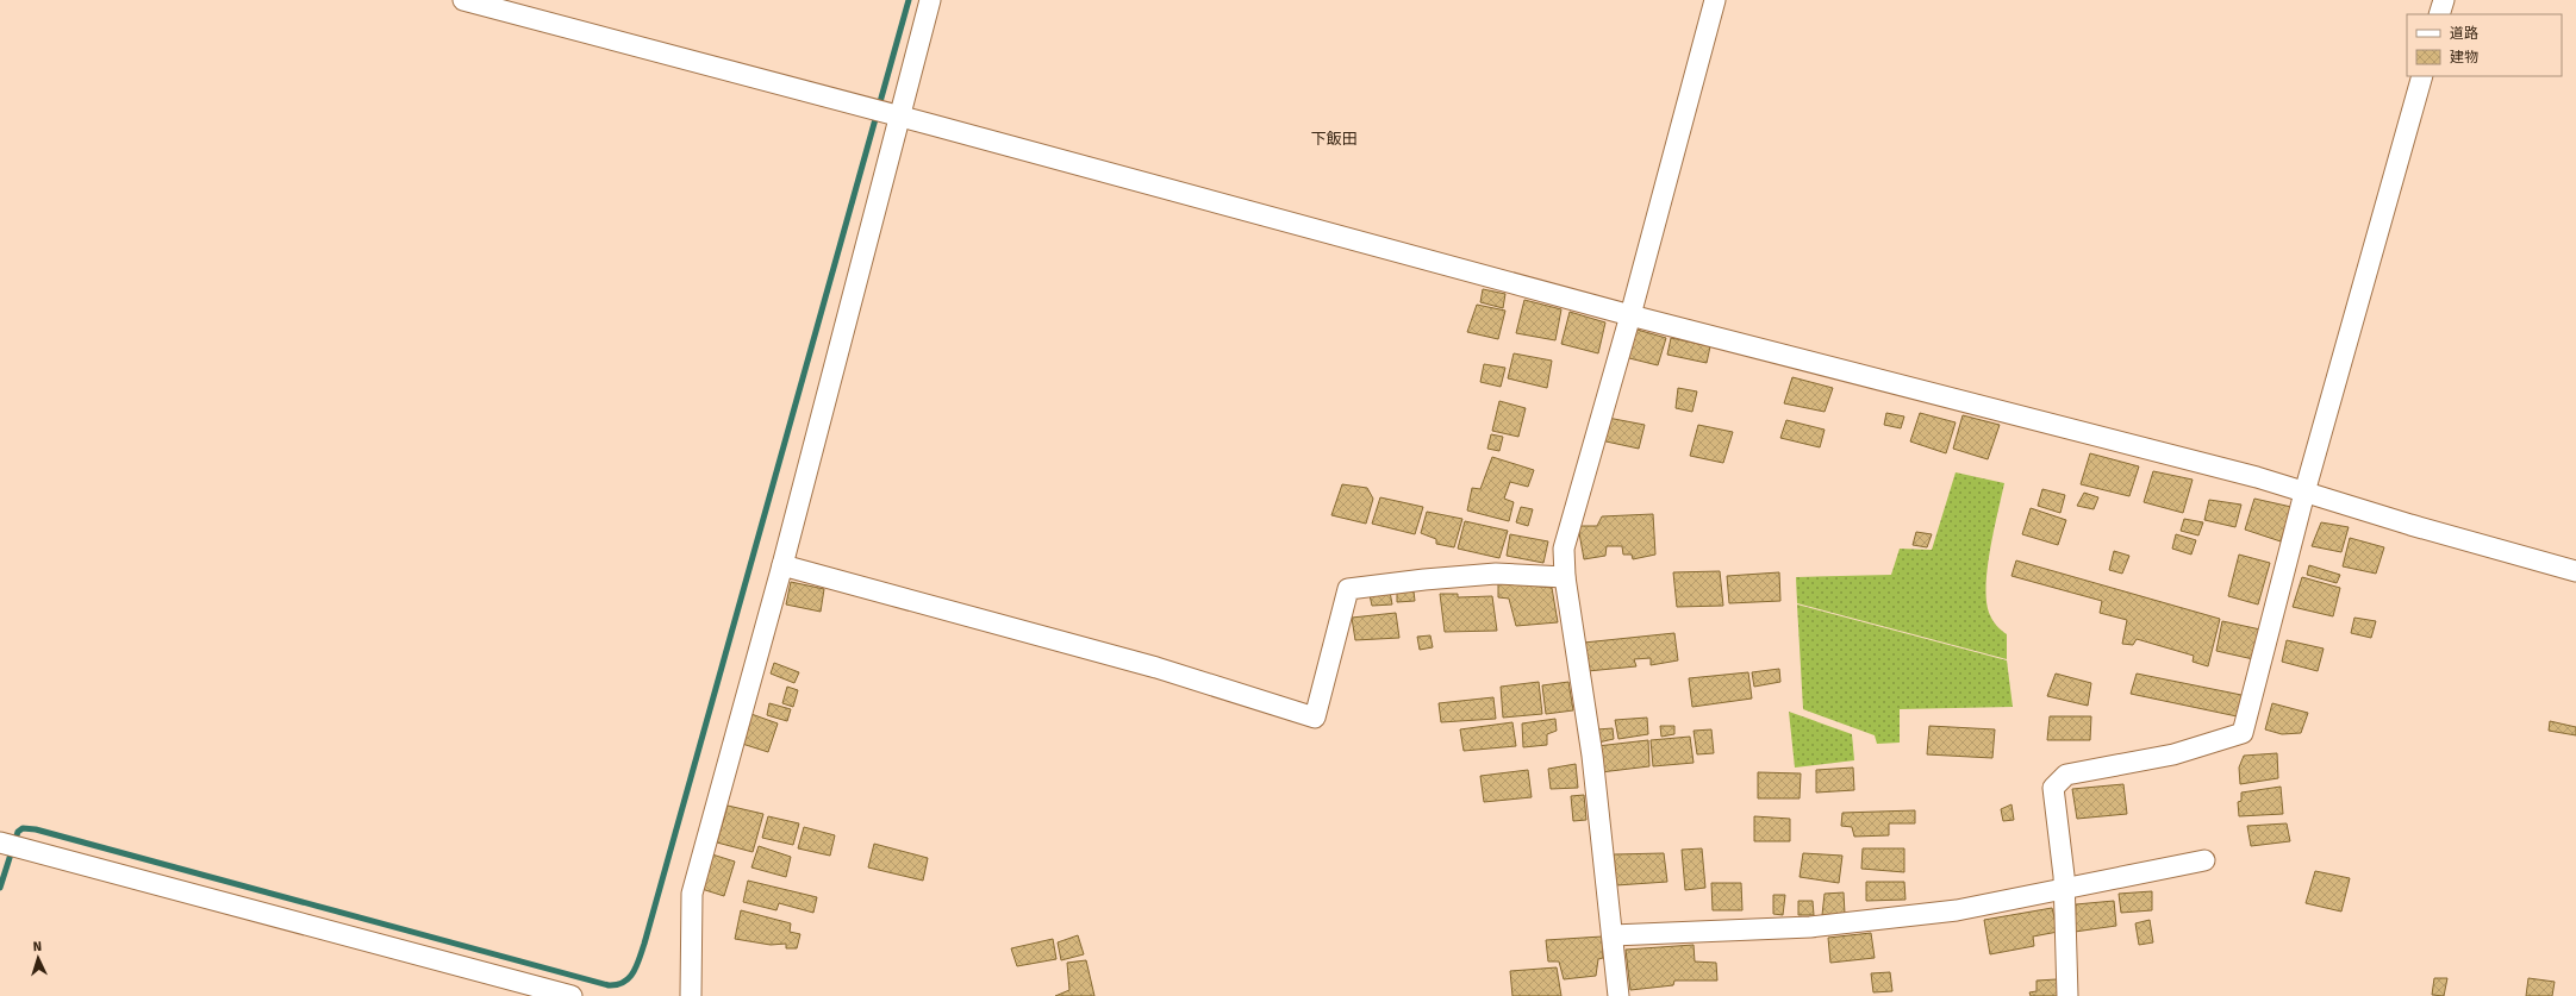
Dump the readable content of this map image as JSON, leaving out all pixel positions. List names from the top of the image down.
{
  "districts": ["下飯田"],
  "legend": ["道路", "建物"],
  "north": "top"
}
